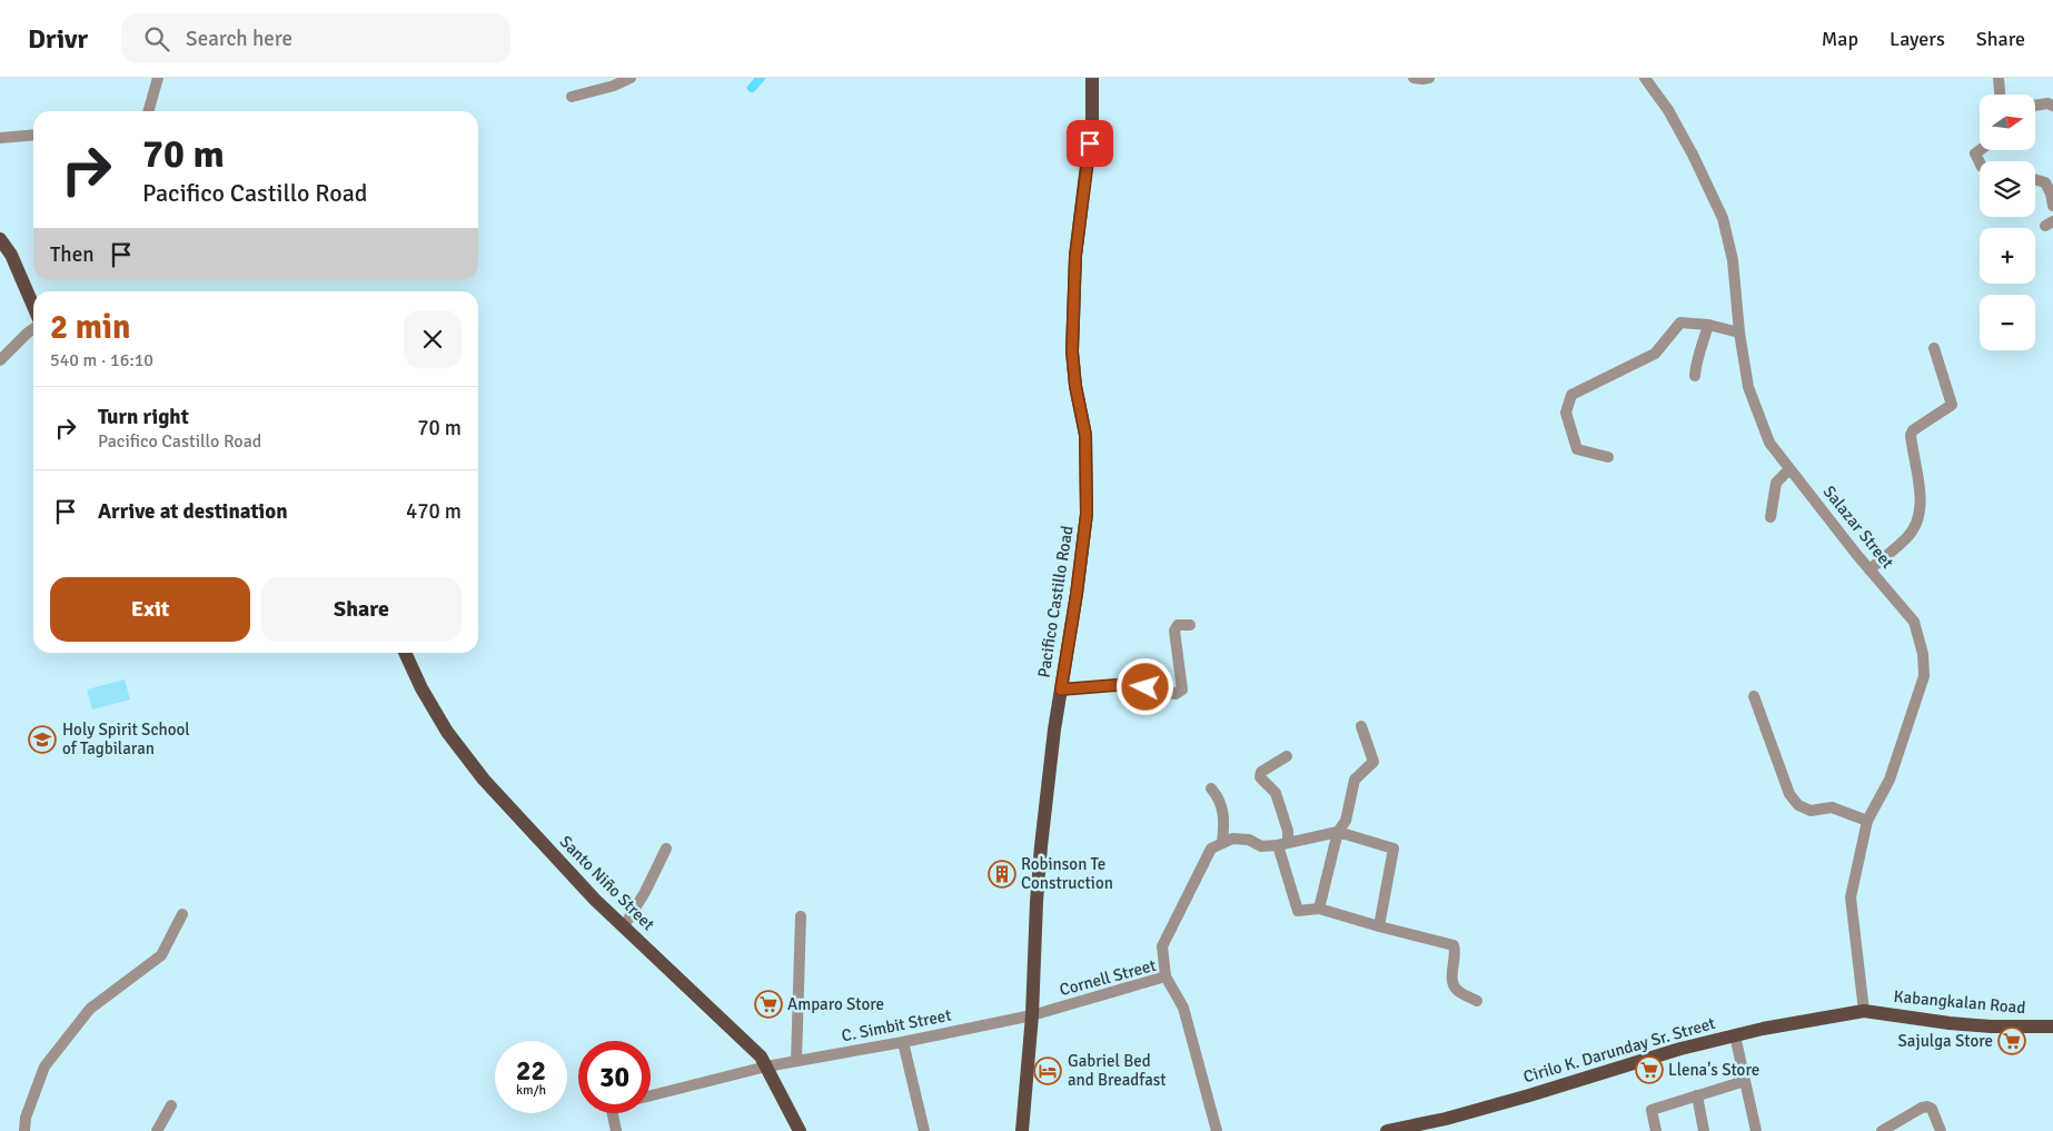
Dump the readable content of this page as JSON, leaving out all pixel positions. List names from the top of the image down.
{
  "streets": {
    "main road": [
      "Pacifico Castillo Road",
      "Santo Niño Street",
      "Kabangkalan Road",
      "Cirilo K. Darunday Sr. Street"
    ],
    "street": ["Salazar Street", "Cornell Street", "C. Simbit Street"]
  },
  "crossings": [
    ["Salazar Street", "Kabangkalan Road"],
    ["Salazar Street", "Cirilo K. Darunday Sr. Street"],
    ["Pacifico Castillo Road", "Cornell Street"],
    ["Pacifico Castillo Road", "C. Simbit Street"],
    ["Santo Niño Street", "C. Simbit Street"],
    ["Cornell Street", "C. Simbit Street"],
    ["Kabangkalan Road", "Cirilo K. Darunday Sr. Street"]
  ],
  "places": {
    "school or university": ["Holy Spirit School of Tagbilaran"],
    "building": ["Robinson Te Construction"],
    "supermarket": ["Amparo Store", "Sajulga Store", "Llena's Store"],
    "hotel": ["Gabriel Bed and Breadfast"]
  },
  "north": "right",
  "page": {
    "header": "Drivr",
    "search": "Search here",
    "nav": ["Map", "Layers", "Share"],
    "map_buttons": ["+", "−"],
    "turn": ["70 m", "Pacifico Castillo Road"],
    "then": "Then",
    "heading": ["2 min", "540 m · 16:10"],
    "list": [
      {
        "name": "Turn right",
        "note": "Pacifico Castillo Road",
        "value": "70 m"
      },
      {
        "name": "Arrive at destination",
        "value": "470 m"
      }
    ],
    "buttons": ["Exit", "Share"],
    "speed": "22 km/h",
    "limit": "30"
  }
}
